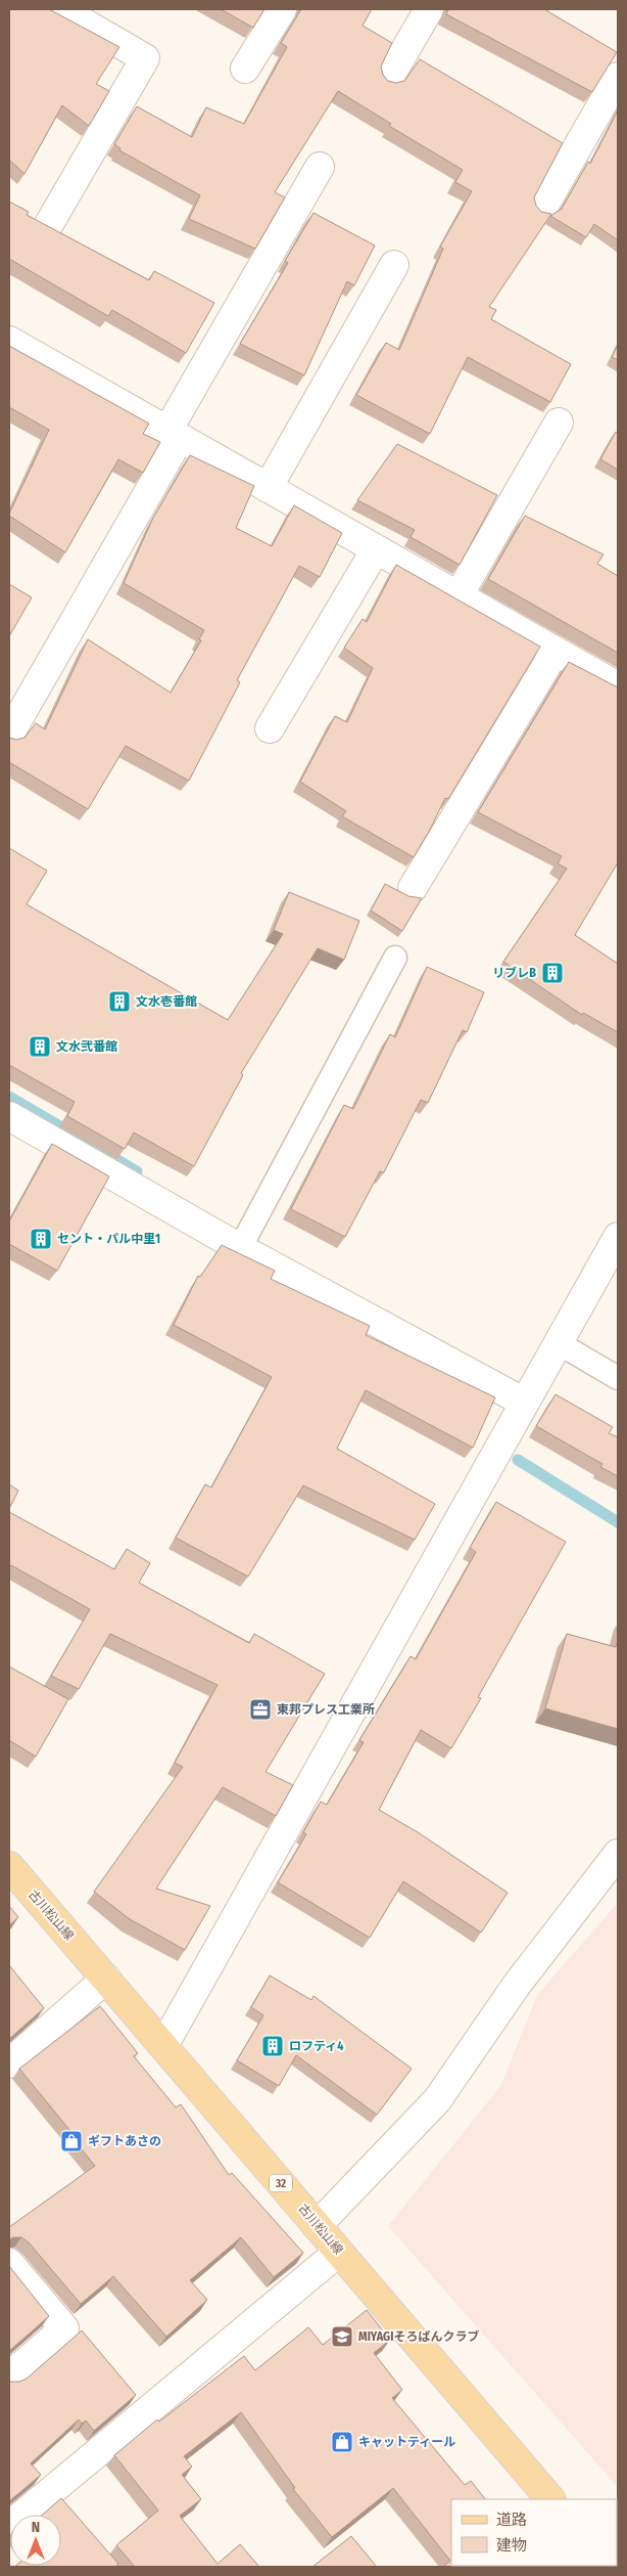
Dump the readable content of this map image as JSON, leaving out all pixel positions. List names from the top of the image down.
{
  "streets": {
    "main road": ["古川松山線", "32"]
  },
  "places": {
    "building": [
      "リブレB",
      "文水壱番館",
      "文水弐番館",
      "セント・パル中里1",
      "ロフティ4"
    ],
    "office": ["東邦プレス工業所"],
    "shop": ["ギフトあさの", "キャットティール"],
    "school or university": ["MIYAGIそろばんクラブ"]
  },
  "legend": ["道路", "建物"],
  "north": "top"
}
